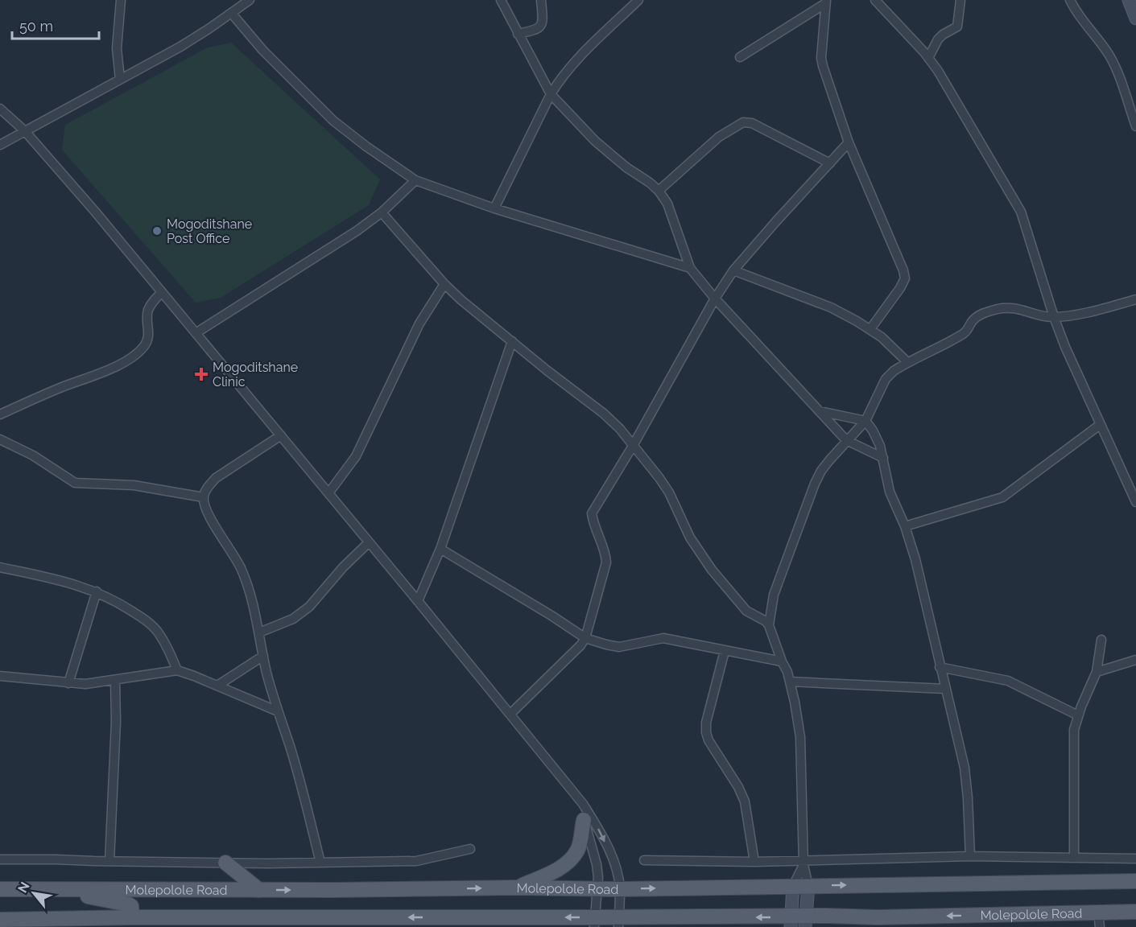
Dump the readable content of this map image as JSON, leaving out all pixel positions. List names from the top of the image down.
{
  "streets": {
    "main road": ["Molepolole Road"]
  },
  "places": {
    "other": ["Mogoditshane Post Office"],
    "health": ["Mogoditshane Clinic"]
  },
  "scale_bar": "50 m",
  "north": "top left"
}
